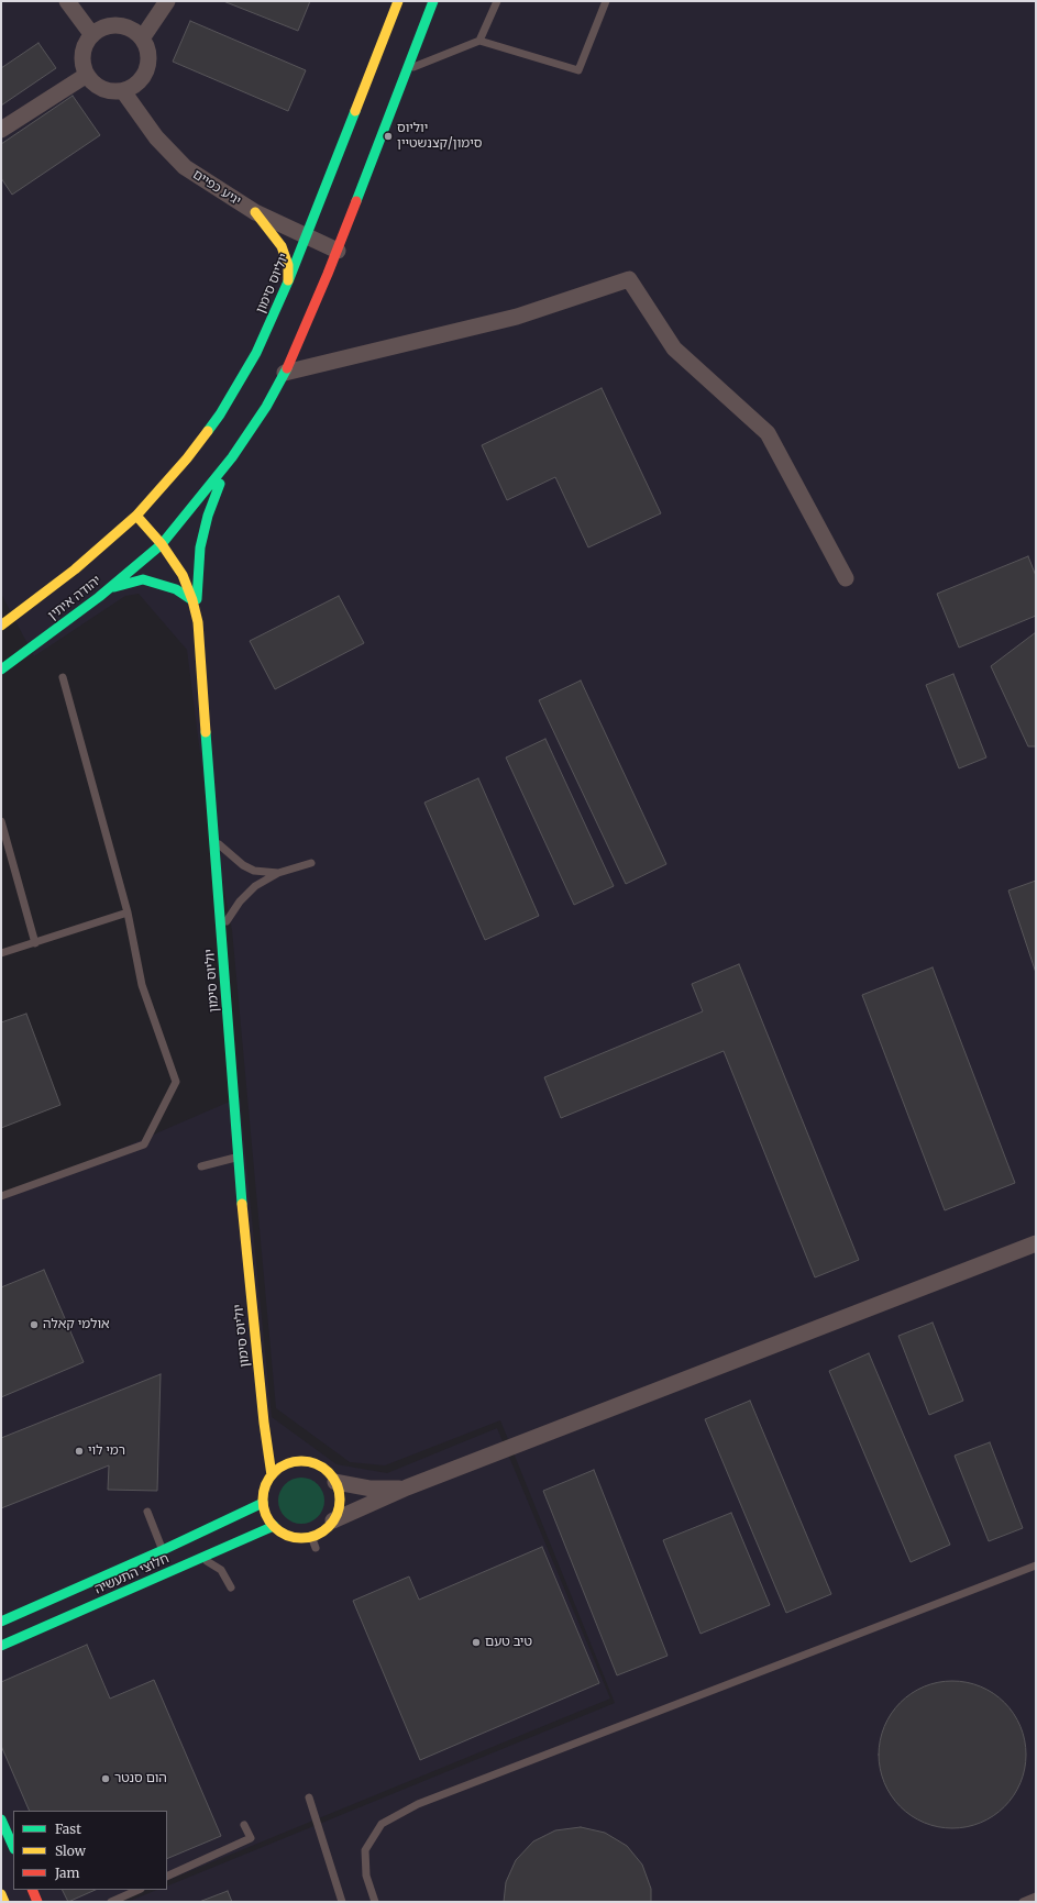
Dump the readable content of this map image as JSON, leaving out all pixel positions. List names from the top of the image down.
{
  "streets": {
    "street": [
      "יגיע כפיים",
      "יוליוס סימון",
      "יהודה איתין",
      "חלוצי התעשיה"
    ]
  },
  "crossings": [
    ["יגיע כפיים", "יוליוס סימון"],
    ["יוליוס סימון", "יהודה איתין"],
    ["יוליוס סימון", "חלוצי התעשיה"]
  ],
  "places": [
    "יוליוס סימון/קצנשטיין",
    "אולמי קאלה",
    "רמי לוי",
    "טיב טעם",
    "הום סנטר"
  ],
  "legend": ["Fast", "Slow", "Jam"]
}
